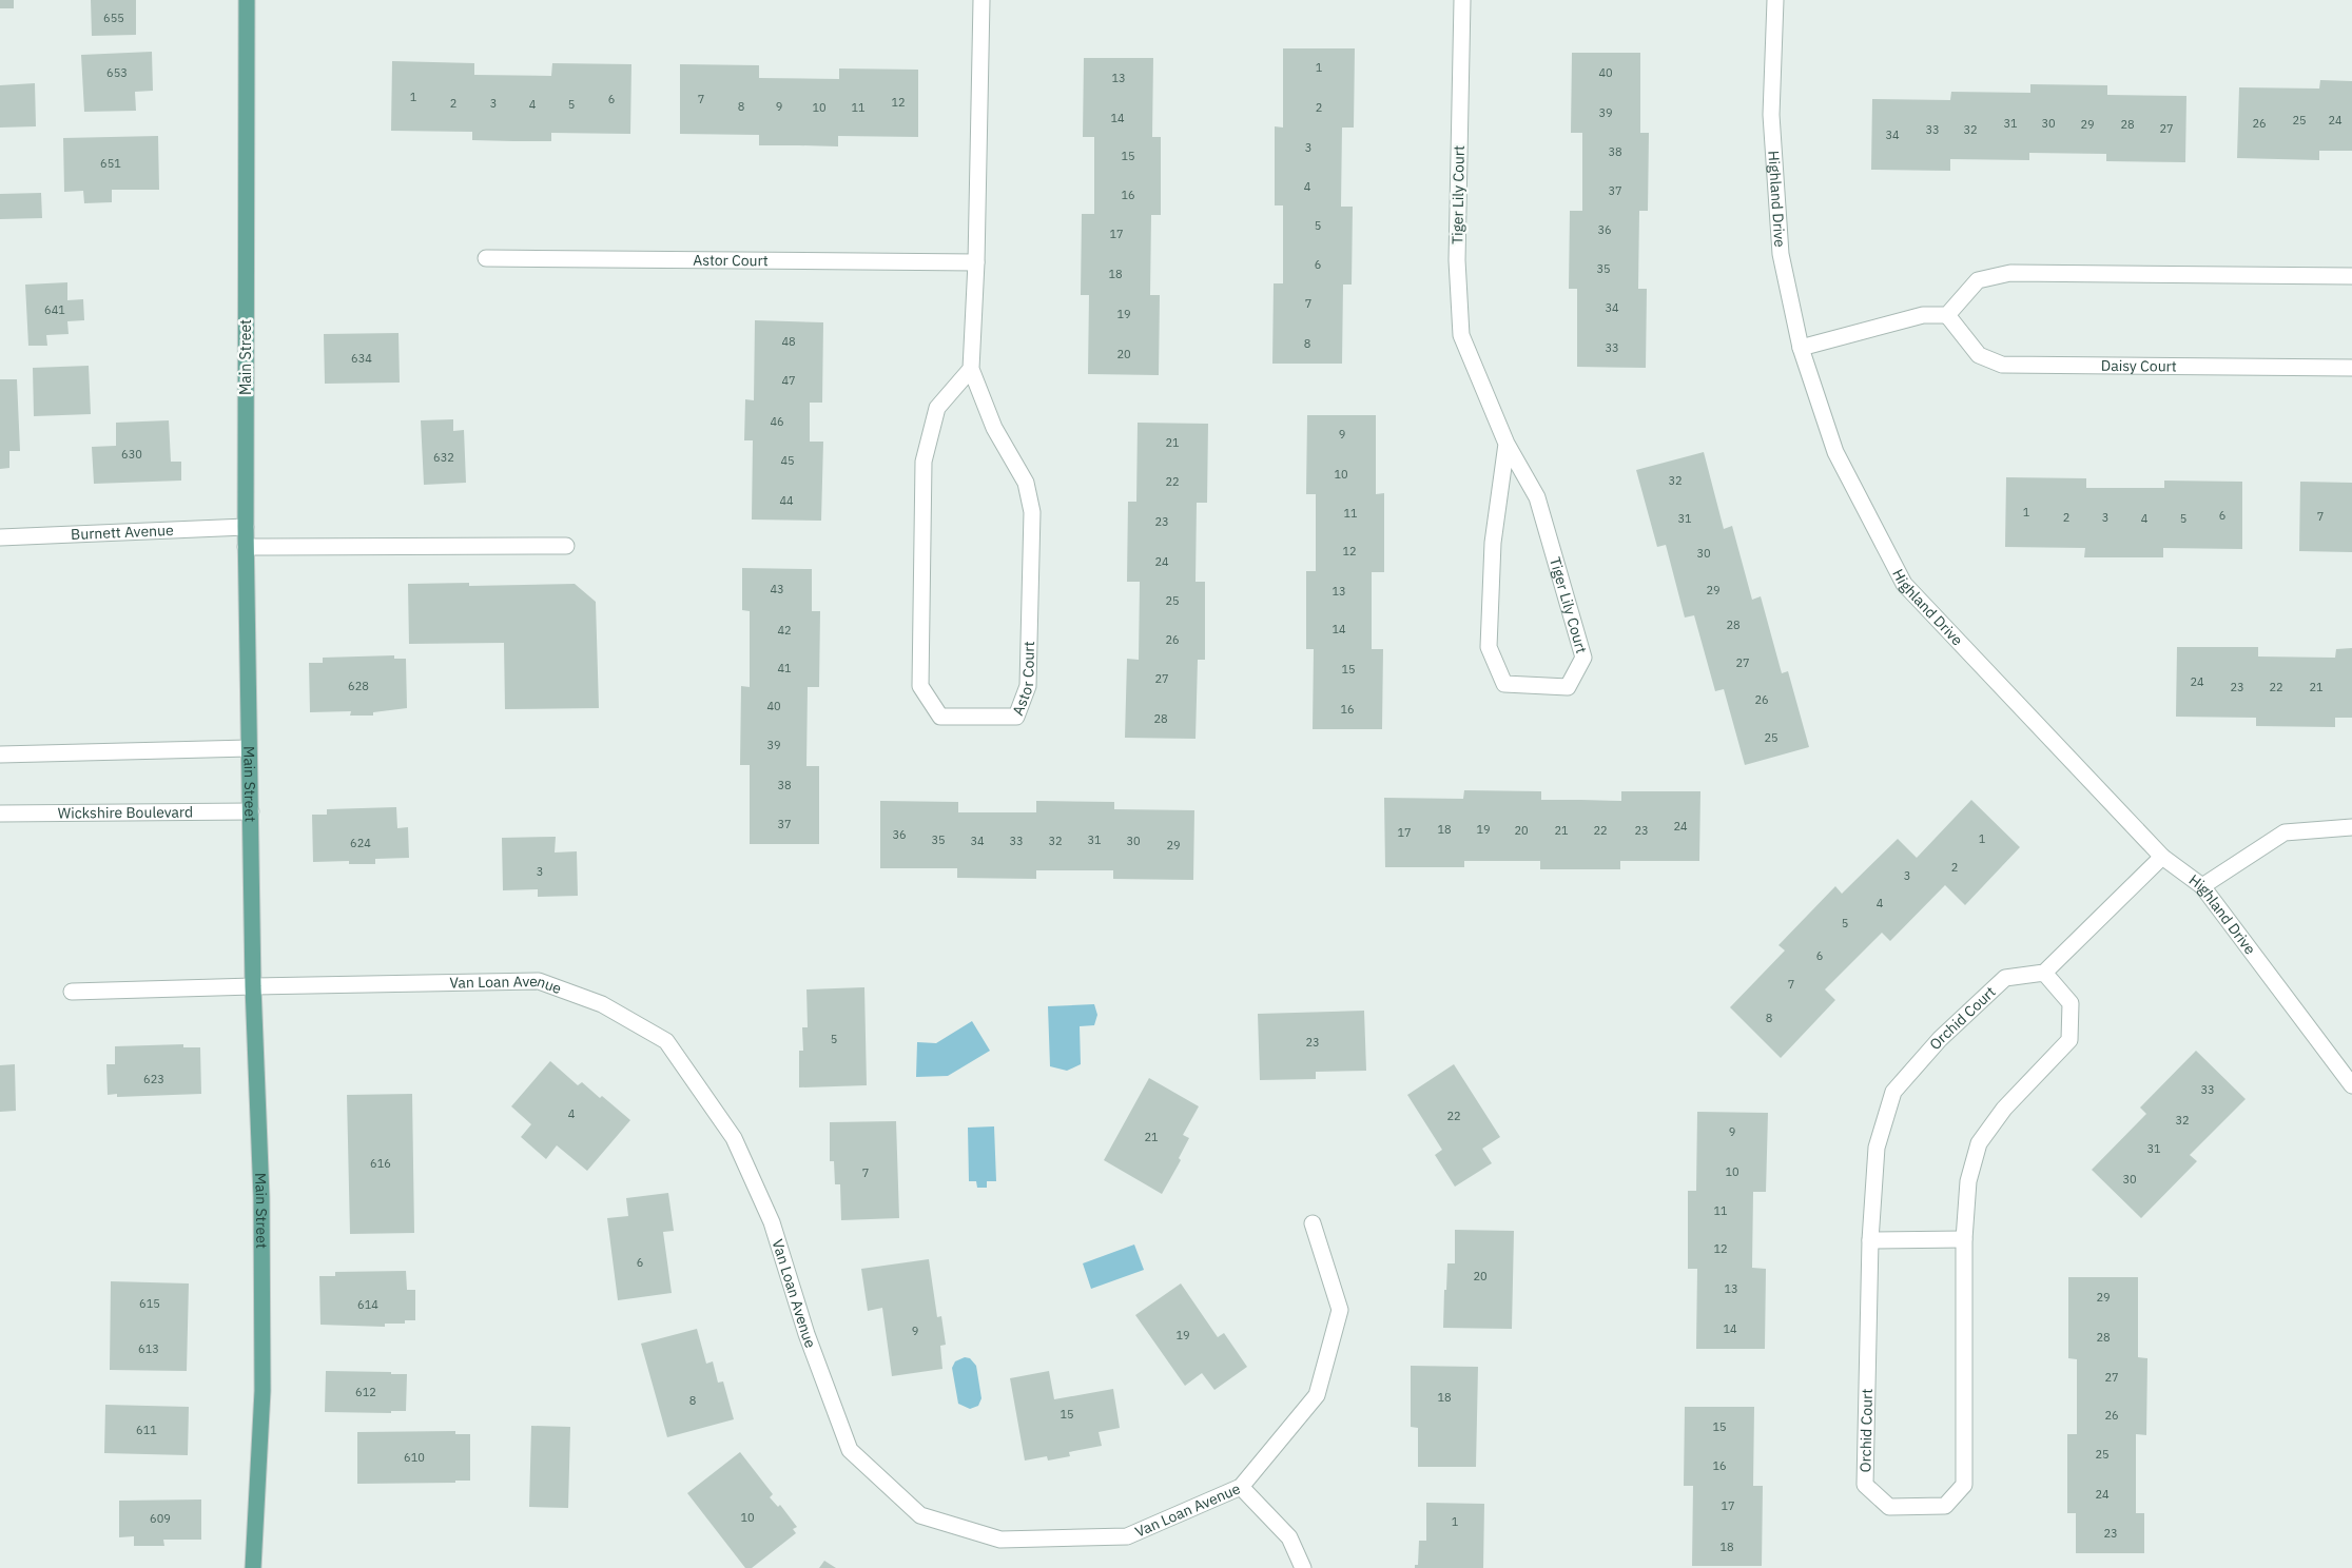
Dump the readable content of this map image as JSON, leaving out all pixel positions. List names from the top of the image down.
{
  "streets": {
    "main road": ["Main Street"],
    "street": [
      "Tiger Lily Court",
      "Highland Drive",
      "Astor Court",
      "Daisy Court",
      "Burnett Avenue",
      "Wickshire Boulevard",
      "Van Loan Avenue",
      "Orchid Court"
    ]
  },
  "crossings": [
    ["Main Street", "Burnett Avenue"],
    ["Main Street", "Wickshire Boulevard"],
    ["Main Street", "Van Loan Avenue"]
  ],
  "house_numbers": [
    "655",
    "1",
    "653",
    "40",
    "13",
    "1",
    "6",
    "7",
    "12",
    "2",
    "3",
    "4",
    "5",
    "8",
    "9",
    "10",
    "11",
    "2",
    "39",
    "14",
    "25",
    "24",
    "31",
    "30",
    "26",
    "29",
    "28",
    "27",
    "33",
    "32",
    "34",
    "3",
    "38",
    "15",
    "651",
    "4",
    "37",
    "16",
    "5",
    "36",
    "17",
    "6",
    "35",
    "18",
    "7",
    "34",
    "641",
    "19",
    "48",
    "8",
    "33",
    "20",
    "634",
    "47",
    "46",
    "9",
    "21",
    "630",
    "632",
    "45",
    "10",
    "32",
    "22",
    "44",
    "1",
    "11",
    "6",
    "7",
    "2",
    "3",
    "31",
    "4",
    "5",
    "23",
    "12",
    "30",
    "24",
    "43",
    "29",
    "13",
    "25",
    "28",
    "14",
    "42",
    "26",
    "27",
    "41",
    "15",
    "27",
    "24",
    "628",
    "23",
    "22",
    "21",
    "26",
    "40",
    "16",
    "28",
    "25",
    "39",
    "38",
    "37",
    "24",
    "18",
    "19",
    "20",
    "21",
    "22",
    "23",
    "17",
    "36",
    "1",
    "35",
    "31",
    "34",
    "33",
    "32",
    "30",
    "624",
    "29",
    "2",
    "3",
    "3",
    "4",
    "5",
    "6",
    "7",
    "8",
    "5",
    "23",
    "623",
    "33",
    "4",
    "22",
    "32",
    "9",
    "21",
    "31",
    "616",
    "10",
    "7",
    "30",
    "11",
    "12",
    "6",
    "20",
    "13",
    "29",
    "615",
    "614",
    "14",
    "9",
    "19",
    "28",
    "613",
    "27",
    "612",
    "18",
    "8",
    "15",
    "26",
    "15",
    "611",
    "25",
    "610",
    "16",
    "24",
    "17",
    "10",
    "609",
    "1",
    "23",
    "18"
  ]
}
